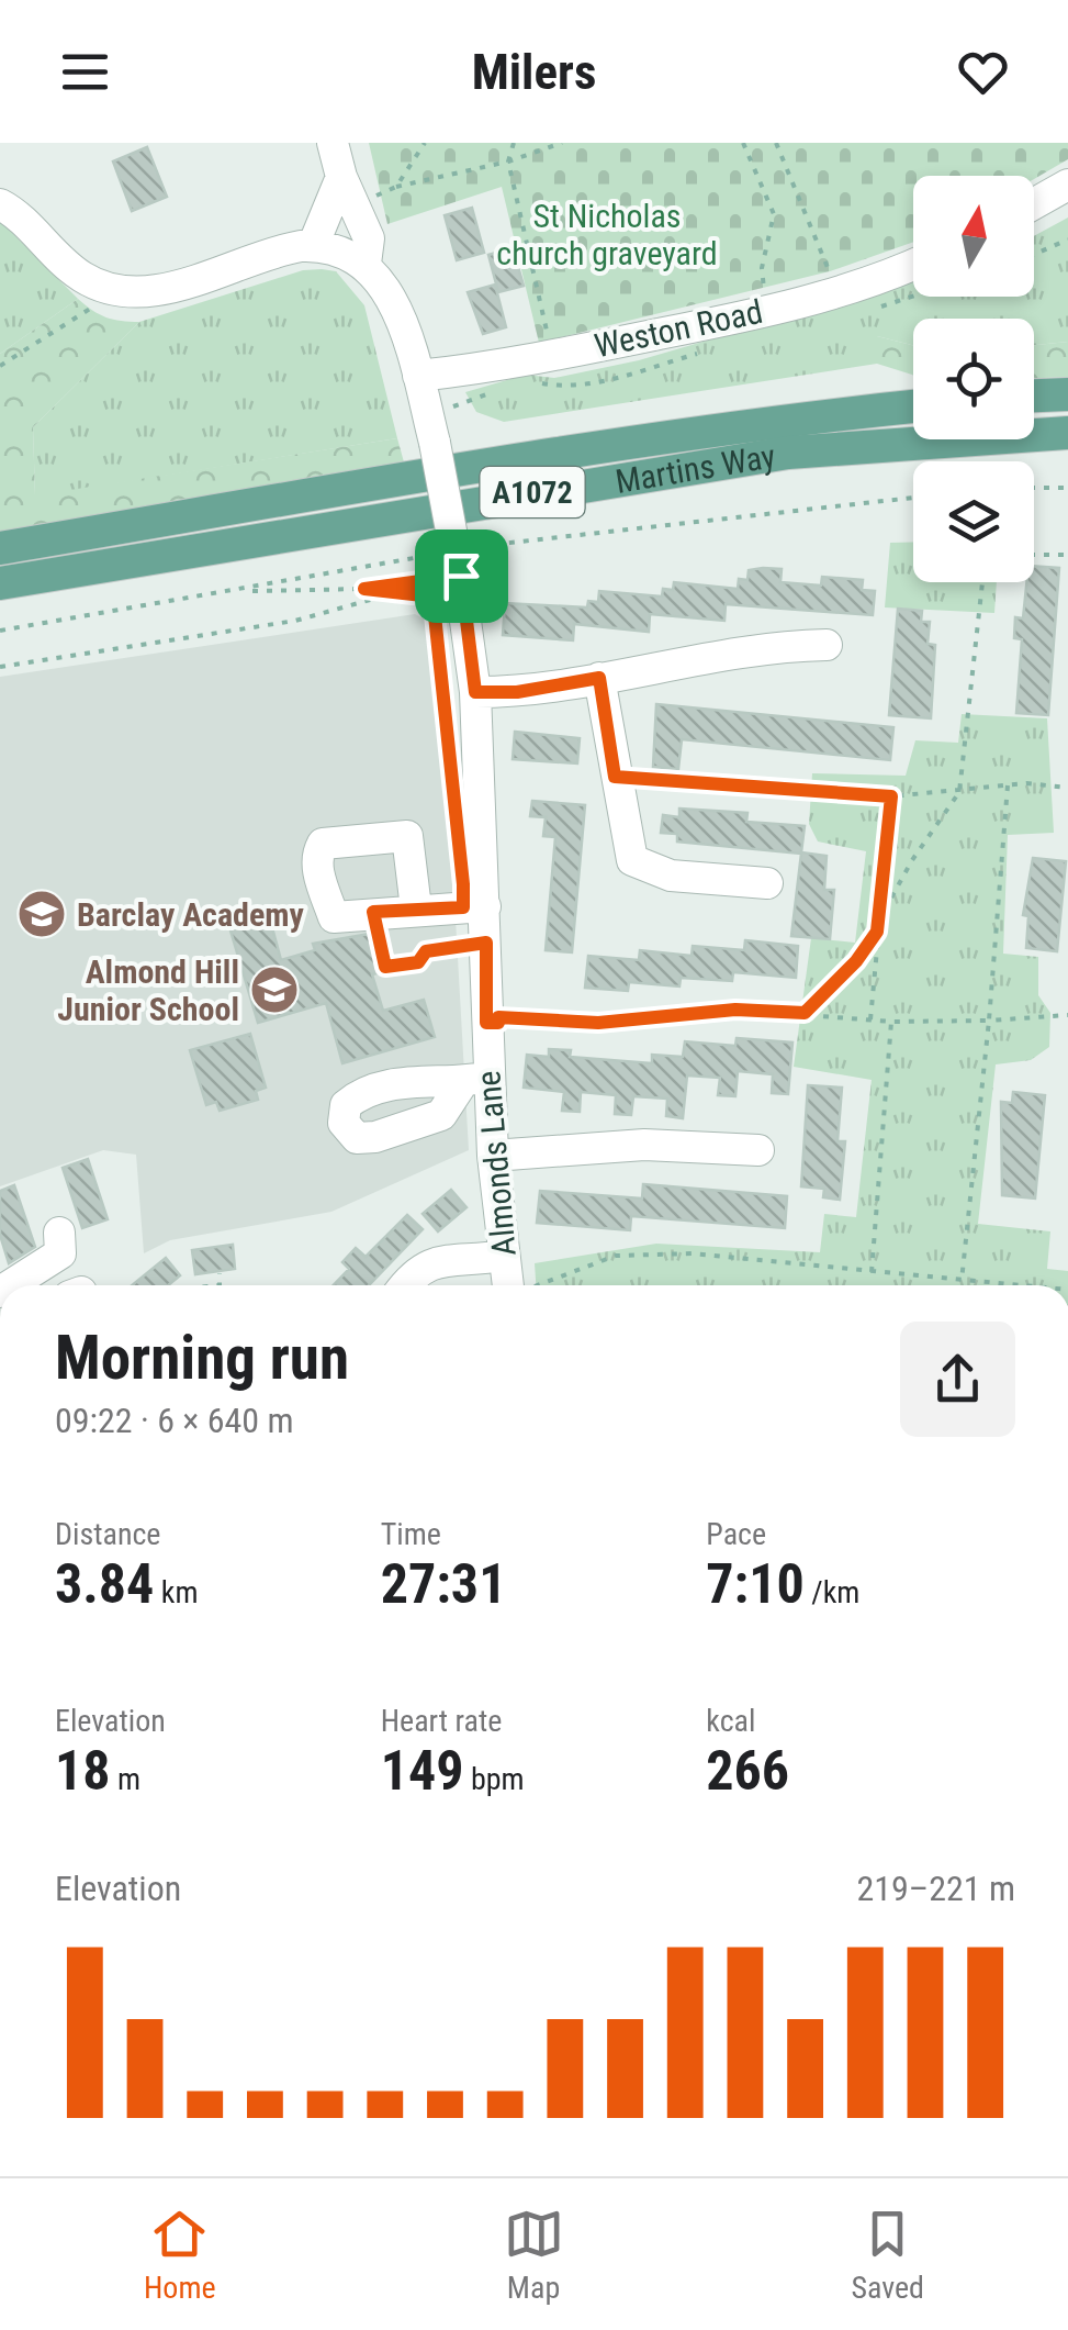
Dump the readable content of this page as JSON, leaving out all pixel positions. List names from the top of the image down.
{
  "streets": {
    "main road": ["Martins Way", "A1072"],
    "street": ["Weston Road", "Almonds Lane"]
  },
  "crossings": [
    ["Weston Road", "Almonds Lane"]
  ],
  "parks": ["St Nicholas church graveyard"],
  "places": {
    "school or university": ["Barclay Academy", "Almond Hill Junior School"]
  },
  "north": "top",
  "page": {
    "header": "Milers",
    "heading": ["Morning run", "09:22 · 6 × 640 m"],
    "stats": [
      ["Distance", "3.84 km"],
      ["Time", "27:31"],
      ["Pace", "7:10 /km"],
      ["Elevation", "18 m"],
      ["Heart rate", "149 bpm"],
      ["kcal", "266"]
    ],
    "chart": ["Elevation", "219–221 m"],
    "tabs": ["Home", "Map", "Saved"]
  }
}
